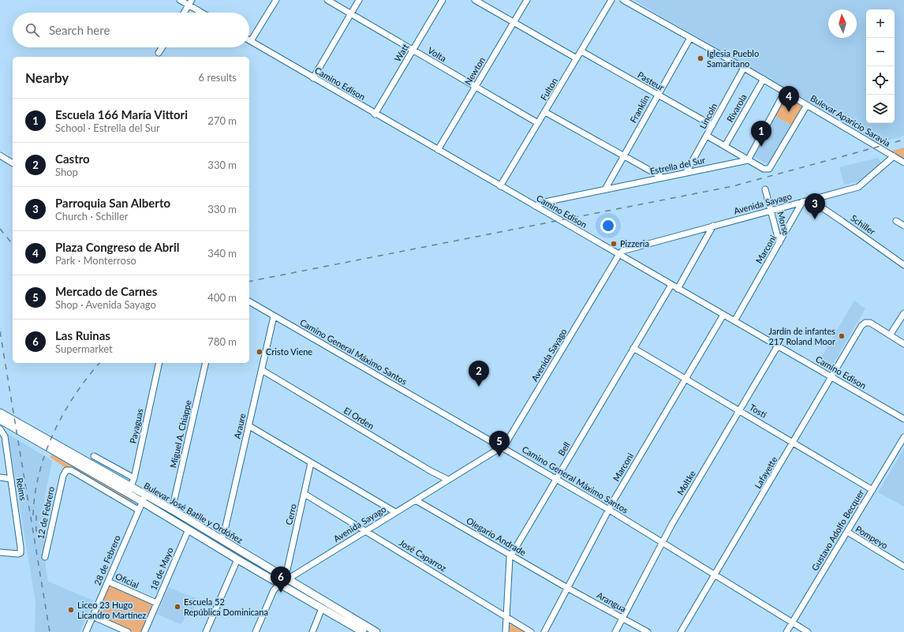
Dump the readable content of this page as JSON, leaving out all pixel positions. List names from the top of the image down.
{
  "streets": {
    "main road": ["Bulevar José Batlle y Ordóñez"],
    "street": [
      "Watt",
      "Volta",
      "Newton",
      "Pasteur",
      "Camino Edison",
      "Fulton",
      "Rivarola",
      "Franklin",
      "Lincoln",
      "Bulevar Aparicio Saravia",
      "Estrella del Sur",
      "Avenida Sayago",
      "Morse",
      "Schiller",
      "Marconi",
      "Camino General Máximo Santos",
      "Tosti",
      "El Orden",
      "Payaguas",
      "Araure",
      "Miguel A. Chiappe",
      "Bell",
      "Lafayette",
      "Moltke",
      "Reims",
      "12 de Febrero",
      "Cerro",
      "Gustavo Adolfo Becquer",
      "Olegario Andrade",
      "Pompeyo",
      "José Caparroz",
      "28 de Febrero",
      "18 de Mayo",
      "Oficial",
      "Arangua"
    ]
  },
  "crossings": [
    ["Watt", "Volta"],
    ["Watt", "Camino Edison"],
    ["Volta", "Newton"],
    ["Volta", "Fulton"],
    ["Newton", "Camino Edison"],
    ["Pasteur", "Fulton"],
    ["Pasteur", "Franklin"],
    ["Pasteur", "Lincoln"],
    ["Camino Edison", "Fulton"],
    ["Camino Edison", "Estrella del Sur"],
    ["Camino Edison", "Avenida Sayago"],
    ["Camino Edison", "Marconi"],
    ["Camino Edison", "Bell"],
    ["Camino Edison", "Lafayette"],
    ["Camino Edison", "Moltke"],
    ["Rivarola", "Bulevar Aparicio Saravia"],
    ["Franklin", "Bulevar Aparicio Saravia"],
    ["Franklin", "Estrella del Sur"],
    ["Lincoln", "Bulevar Aparicio Saravia"],
    ["Lincoln", "Estrella del Sur"],
    ["Bulevar Aparicio Saravia", "Avenida Sayago"],
    ["Avenida Sayago", "Morse"],
    ["Avenida Sayago", "Schiller"],
    ["Avenida Sayago", "Marconi"],
    ["Avenida Sayago", "Camino General Máximo Santos"],
    ["Avenida Sayago", "El Orden"],
    ["Avenida Sayago", "Bulevar José Batlle y Ordóñez"],
    ["Avenida Sayago", "Olegario Andrade"],
    ["Avenida Sayago", "José Caparroz"],
    ["Morse", "Marconi"],
    ["Marconi", "Camino General Máximo Santos"],
    ["Marconi", "Tosti"],
    ["Marconi", "Olegario Andrade"],
    ["Marconi", "Arangua"],
    ["Camino General Máximo Santos", "Araure"],
    ["Camino General Máximo Santos", "Bell"],
    ["Camino General Máximo Santos", "Lafayette"],
    ["Camino General Máximo Santos", "Moltke"],
    ["Camino General Máximo Santos", "Gustavo Adolfo Becquer"],
    ["Tosti", "Bell"],
    ["Tosti", "Lafayette"],
    ["Tosti", "Moltke"],
    ["Tosti", "Gustavo Adolfo Becquer"],
    ["El Orden", "Araure"],
    ["Payaguas", "Bulevar José Batlle y Ordóñez"],
    ["Araure", "Bulevar José Batlle y Ordóñez"],
    ["Miguel A. Chiappe", "Bulevar José Batlle y Ordóñez"],
    ["Bell", "Olegario Andrade"],
    ["Bell", "José Caparroz"],
    ["Moltke", "Arangua"],
    ["12 de Febrero", "28 de Febrero"],
    ["Bulevar José Batlle y Ordóñez", "28 de Febrero"],
    ["Bulevar José Batlle y Ordóñez", "18 de Mayo"],
    ["Cerro", "José Caparroz"],
    ["Gustavo Adolfo Becquer", "Pompeyo"],
    ["Olegario Andrade", "Arangua"],
    ["28 de Febrero", "Oficial"],
    ["18 de Mayo", "Oficial"]
  ],
  "places": [
    "Iglesia Pueblo Samaritano",
    "Pizzeria",
    "Jardín de infantes 217 Roland Moor",
    "Cristo Viene",
    "Escuela 52 República Dominicana",
    "Liceo 23 Hugo Licandro Martínez"
  ],
  "north": "top",
  "page": {
    "map_buttons": ["+", "−"],
    "search": "Search here",
    "heading": ["Nearby", "6 results"],
    "pins": [
      "4",
      "1",
      "3",
      "2",
      "5",
      "6"
    ],
    "list": [
      {
        "mark": "1",
        "name": "Escuela 166 María Vittori",
        "note": "School · Estrella del Sur",
        "value": "270 m"
      },
      {
        "mark": "2",
        "name": "Castro",
        "note": "Shop",
        "value": "330 m"
      },
      {
        "mark": "3",
        "name": "Parroquia San Alberto",
        "note": "Church · Schiller",
        "value": "330 m"
      },
      {
        "mark": "4",
        "name": "Plaza Congreso de Abril",
        "note": "Park · Monterroso",
        "value": "340 m"
      },
      {
        "mark": "5",
        "name": "Mercado de Carnes",
        "note": "Shop · Avenida Sayago",
        "value": "400 m"
      },
      {
        "mark": "6",
        "name": "Las Ruinas",
        "note": "Supermarket",
        "value": "780 m"
      }
    ]
  }
}
